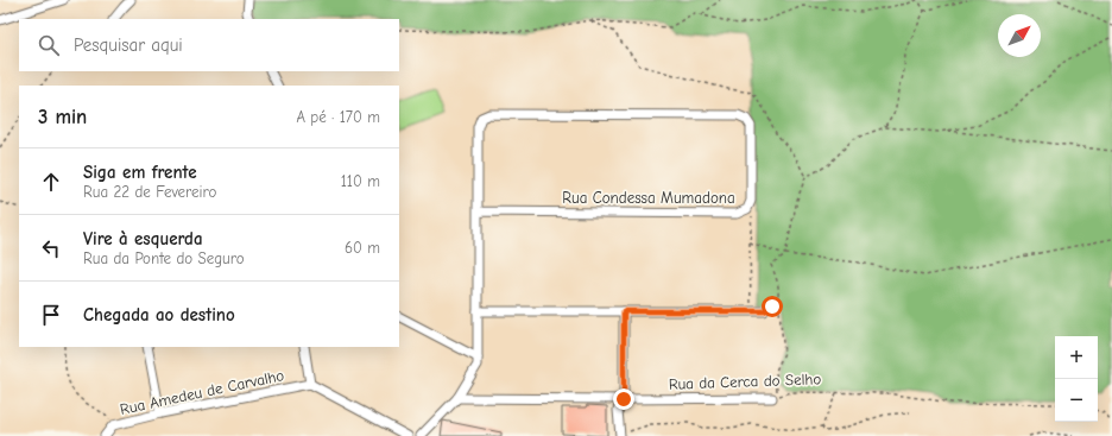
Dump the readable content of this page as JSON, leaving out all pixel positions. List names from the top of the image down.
{
  "streets": {
    "street": ["Rua Condessa Mumadona", "Rua da Cerca do Selho", "Rua Amedeu de Carvalho"]
  },
  "north": "top right",
  "page": {
    "search": "Pesquisar aqui",
    "heading": ["3 min", "A pé · 170 m"],
    "list": [
      ["Siga em frente", "Rua 22 de Fevereiro", "110 m"],
      ["Vire à esquerda", "Rua da Ponte do Seguro", "60 m"],
      "Chegada ao destino"
    ],
    "map_buttons": ["+", "−"]
  }
}
